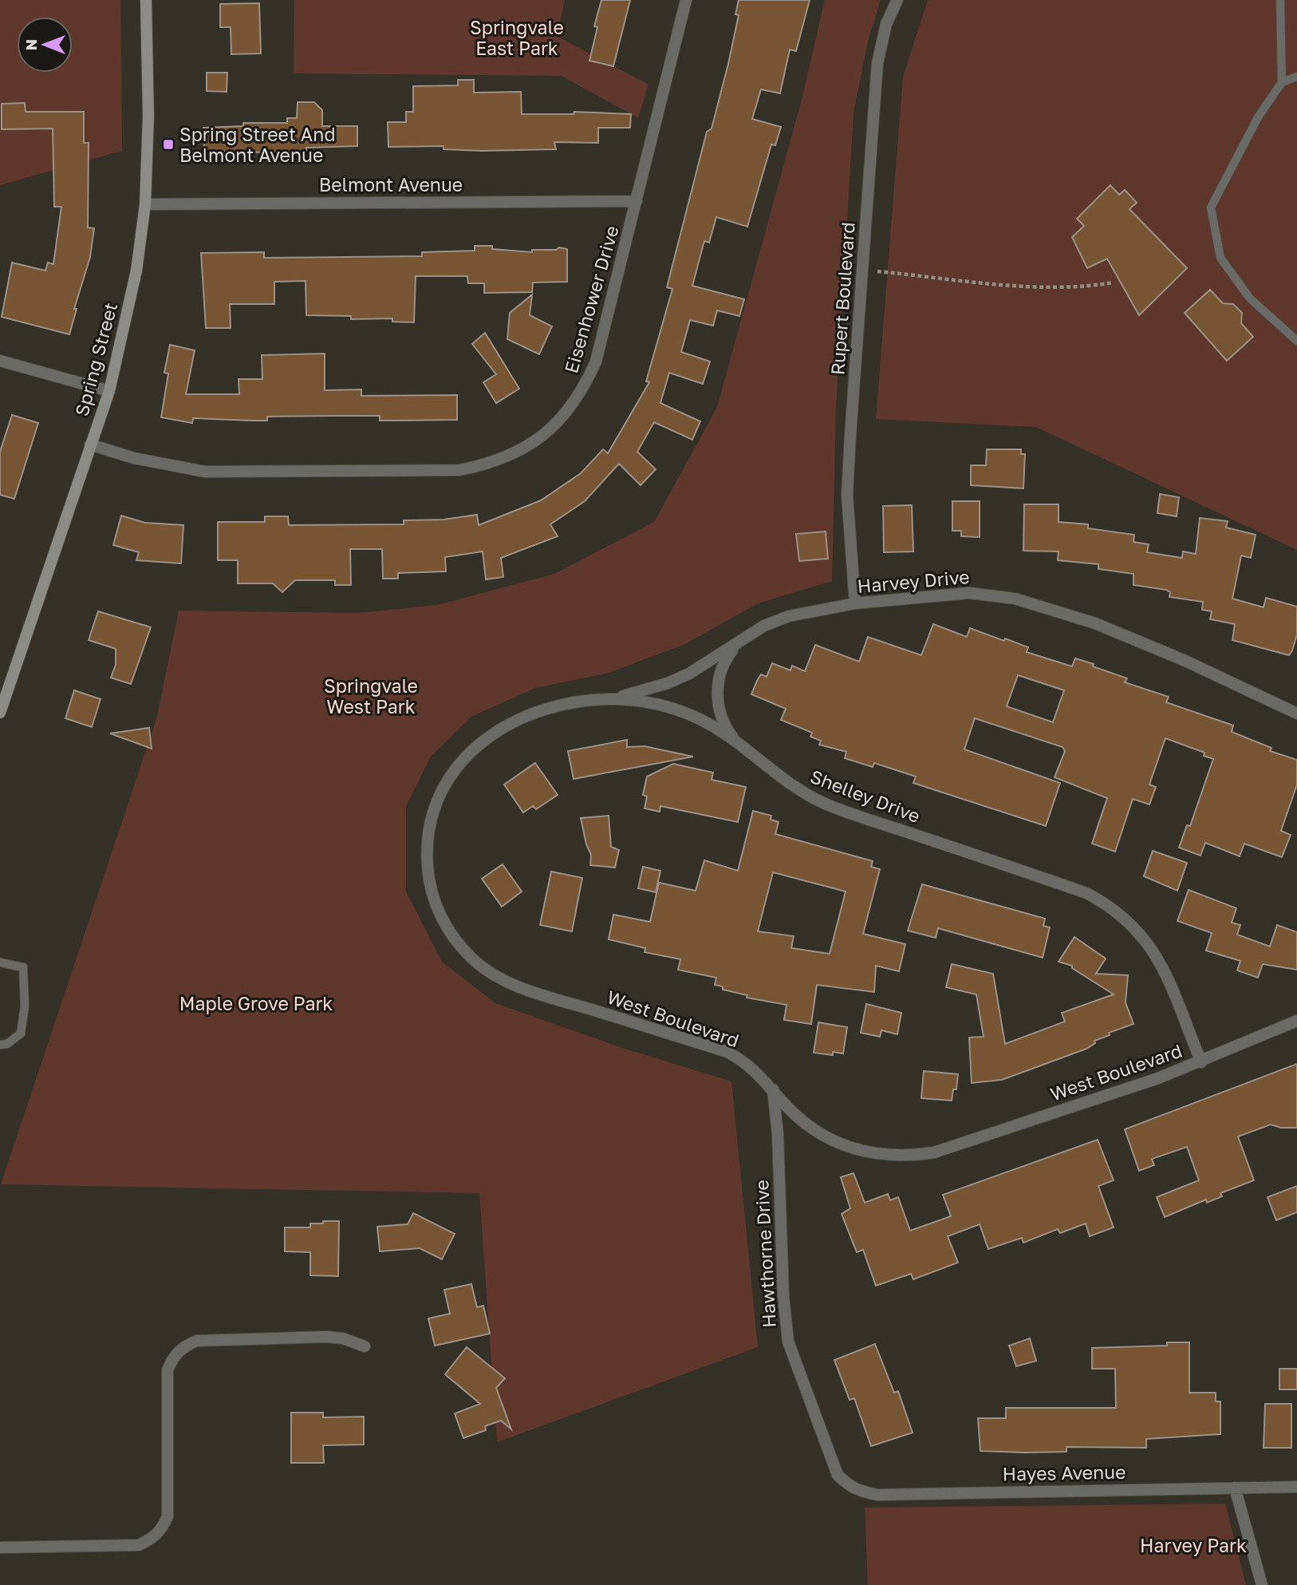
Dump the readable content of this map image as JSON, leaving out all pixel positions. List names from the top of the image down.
{
  "streets": {
    "main road": ["Spring Street"],
    "street": [
      "Belmont Avenue",
      "Rupert Boulevard",
      "Eisenhower Drive",
      "Harvey Drive",
      "Shelley Drive",
      "West Boulevard",
      "Hawthorne Drive",
      "Hayes Avenue"
    ]
  },
  "crossings": [
    ["Belmont Avenue", "Eisenhower Drive"],
    ["Belmont Avenue", "Spring Street"],
    ["Rupert Boulevard", "Harvey Drive"],
    ["Eisenhower Drive", "Spring Street"],
    ["Harvey Drive", "Shelley Drive"],
    ["Shelley Drive", "West Boulevard"],
    ["West Boulevard", "Hawthorne Drive"],
    ["Hawthorne Drive", "Hayes Avenue"]
  ],
  "parks": [
    "Springvale East Park",
    "Springvale West Park",
    "Maple Grove Park",
    "Harvey Park"
  ],
  "places": {
    "transit": ["Spring Street And Belmont Avenue"]
  },
  "north": "left"
}
